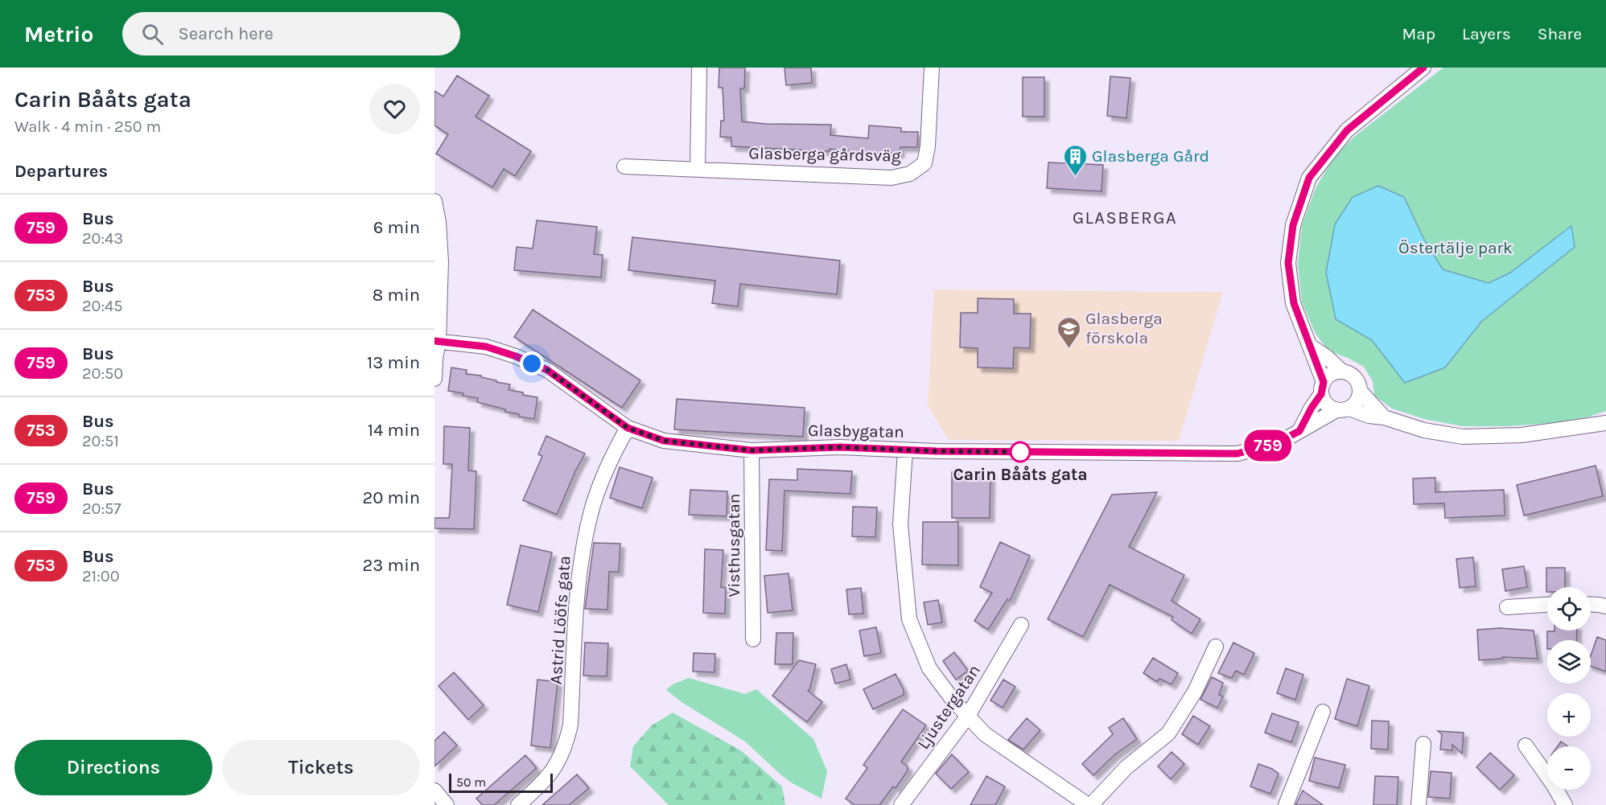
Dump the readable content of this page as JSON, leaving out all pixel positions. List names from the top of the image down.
{
  "streets": {
    "street": [
      "Glasberga gårdsväg",
      "Glasbygatan",
      "Visthusgatan",
      "Astrid Lööfs gata",
      "Ljustergatan"
    ]
  },
  "crossings": [
    ["Glasbygatan", "Visthusgatan"],
    ["Glasbygatan", "Astrid Lööfs gata"]
  ],
  "districts": ["GLASBERGA"],
  "parks": ["Östertälje park"],
  "places": {
    "building": ["Glasberga Gård"],
    "school or university": ["Glasberga förskola"],
    "other": ["Carin Bååts gata"]
  },
  "lines": ["bus line 759"],
  "scale_bar": "50 m",
  "page": {
    "header": "Metrio",
    "search": "Search here",
    "nav": ["Map", "Layers", "Share"],
    "heading": [
      ["Carin Bååts gata", "Walk · 4 min · 250 m"],
      "Departures"
    ],
    "on_map": "759",
    "list": [
      {
        "mark": "759",
        "name": "Bus",
        "note": "20:43",
        "value": "6 min"
      },
      {
        "mark": "753",
        "name": "Bus",
        "note": "20:45",
        "value": "8 min"
      },
      {
        "mark": "759",
        "name": "Bus",
        "note": "20:50",
        "value": "13 min"
      },
      {
        "mark": "753",
        "name": "Bus",
        "note": "20:51",
        "value": "14 min"
      },
      {
        "mark": "759",
        "name": "Bus",
        "note": "20:57",
        "value": "20 min"
      },
      {
        "mark": "753",
        "name": "Bus",
        "note": "21:00",
        "value": "23 min"
      }
    ],
    "map_buttons": ["+", "−"],
    "buttons": ["Directions", "Tickets"],
    "scale": "50 m"
  }
}
